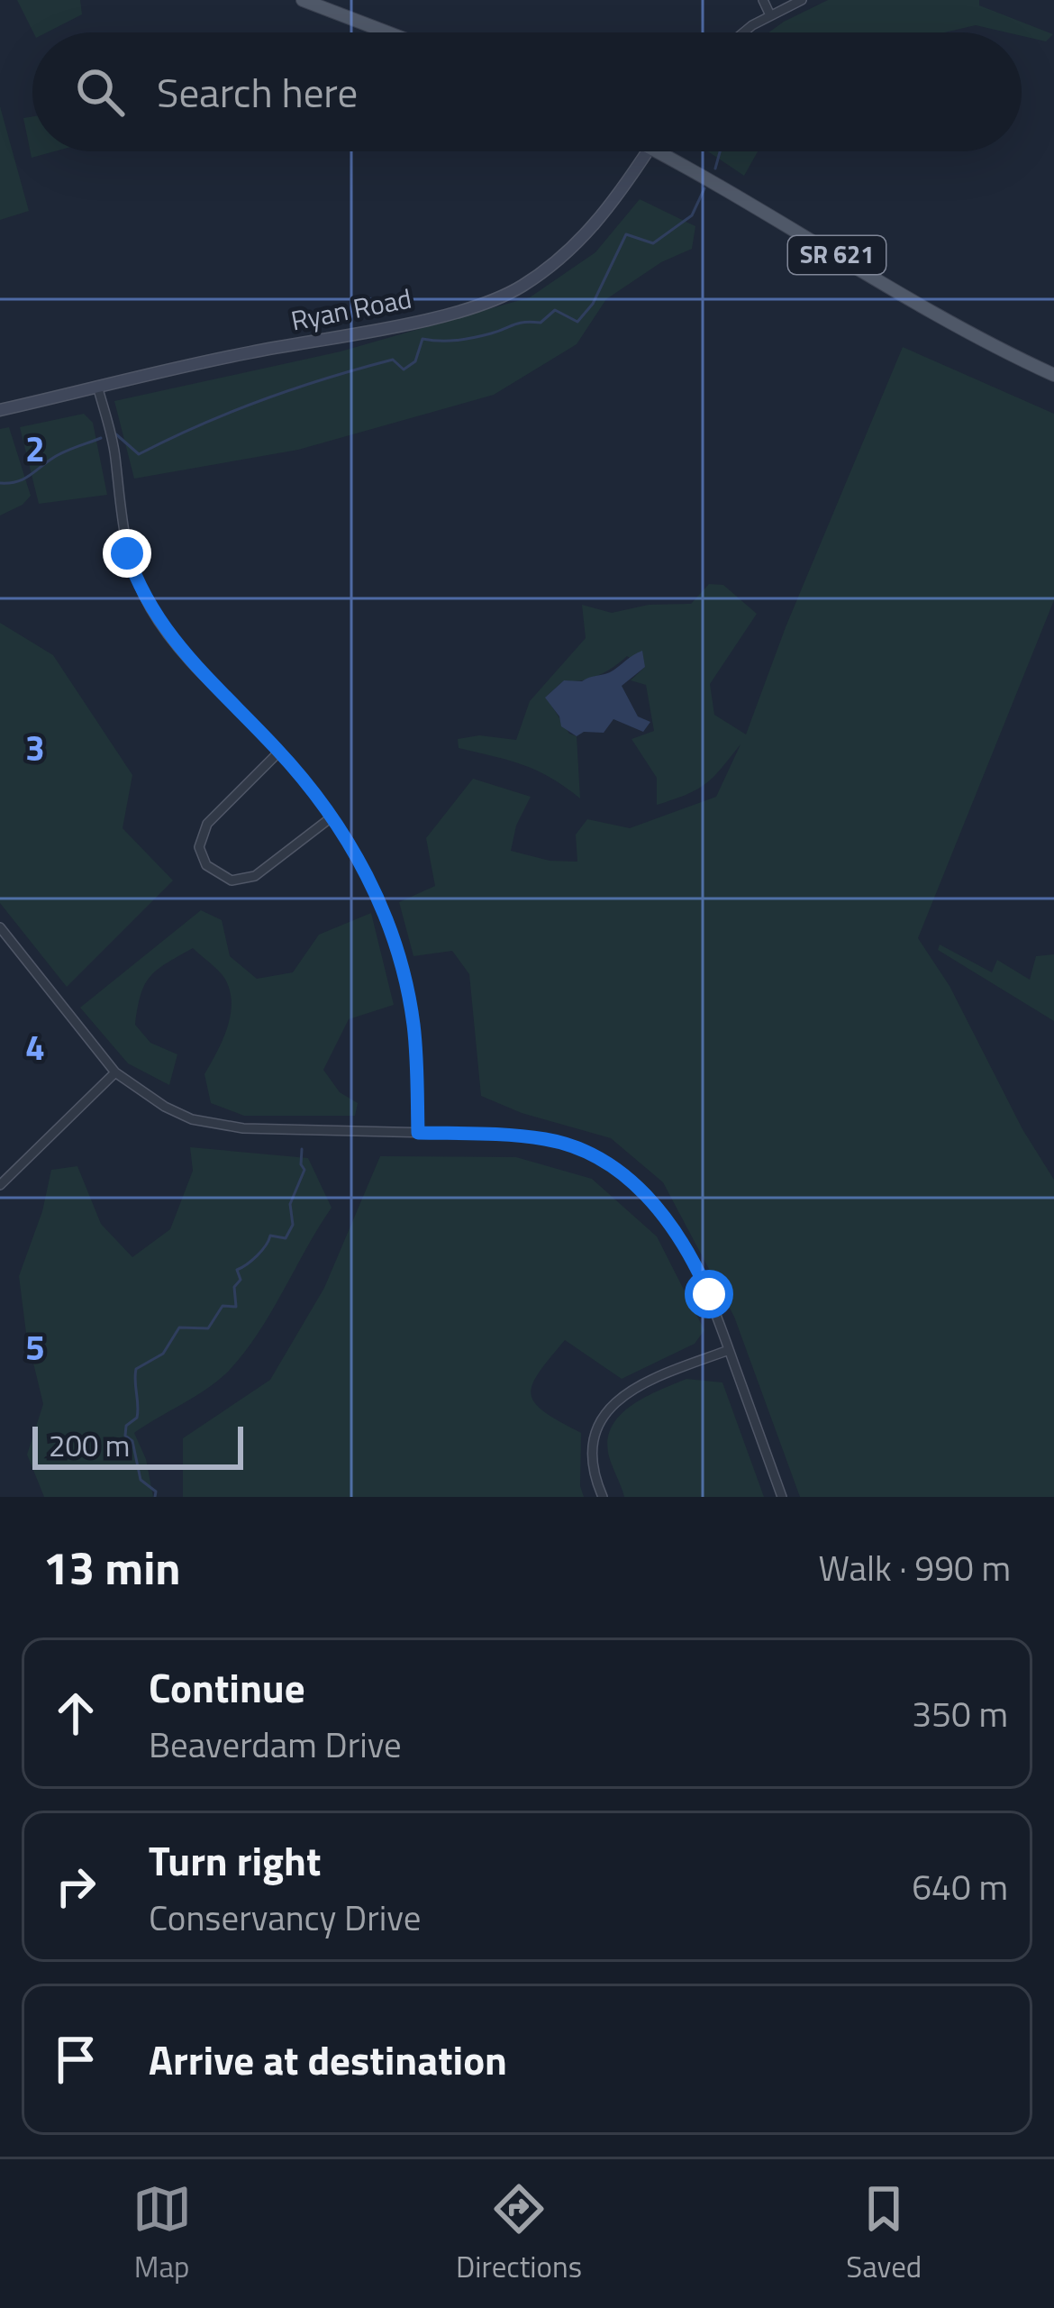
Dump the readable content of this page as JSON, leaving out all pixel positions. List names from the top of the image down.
{
  "streets": {
    "main road": ["SR 621", "Ryan Road"]
  },
  "scale_bar": "200 m",
  "page": {
    "search": "Search here",
    "scale": "200 m",
    "heading": ["13 min", "Walk · 990 m"],
    "list": [
      ["Continue", "Beaverdam Drive", "350 m"],
      ["Turn right", "Conservancy Drive", "640 m"],
      "Arrive at destination"
    ],
    "nav": ["Map", "Directions", "Saved"]
  },
  "grid": {
    "rows": [
      "2",
      "3",
      "4",
      "5"
    ]
  }
}
